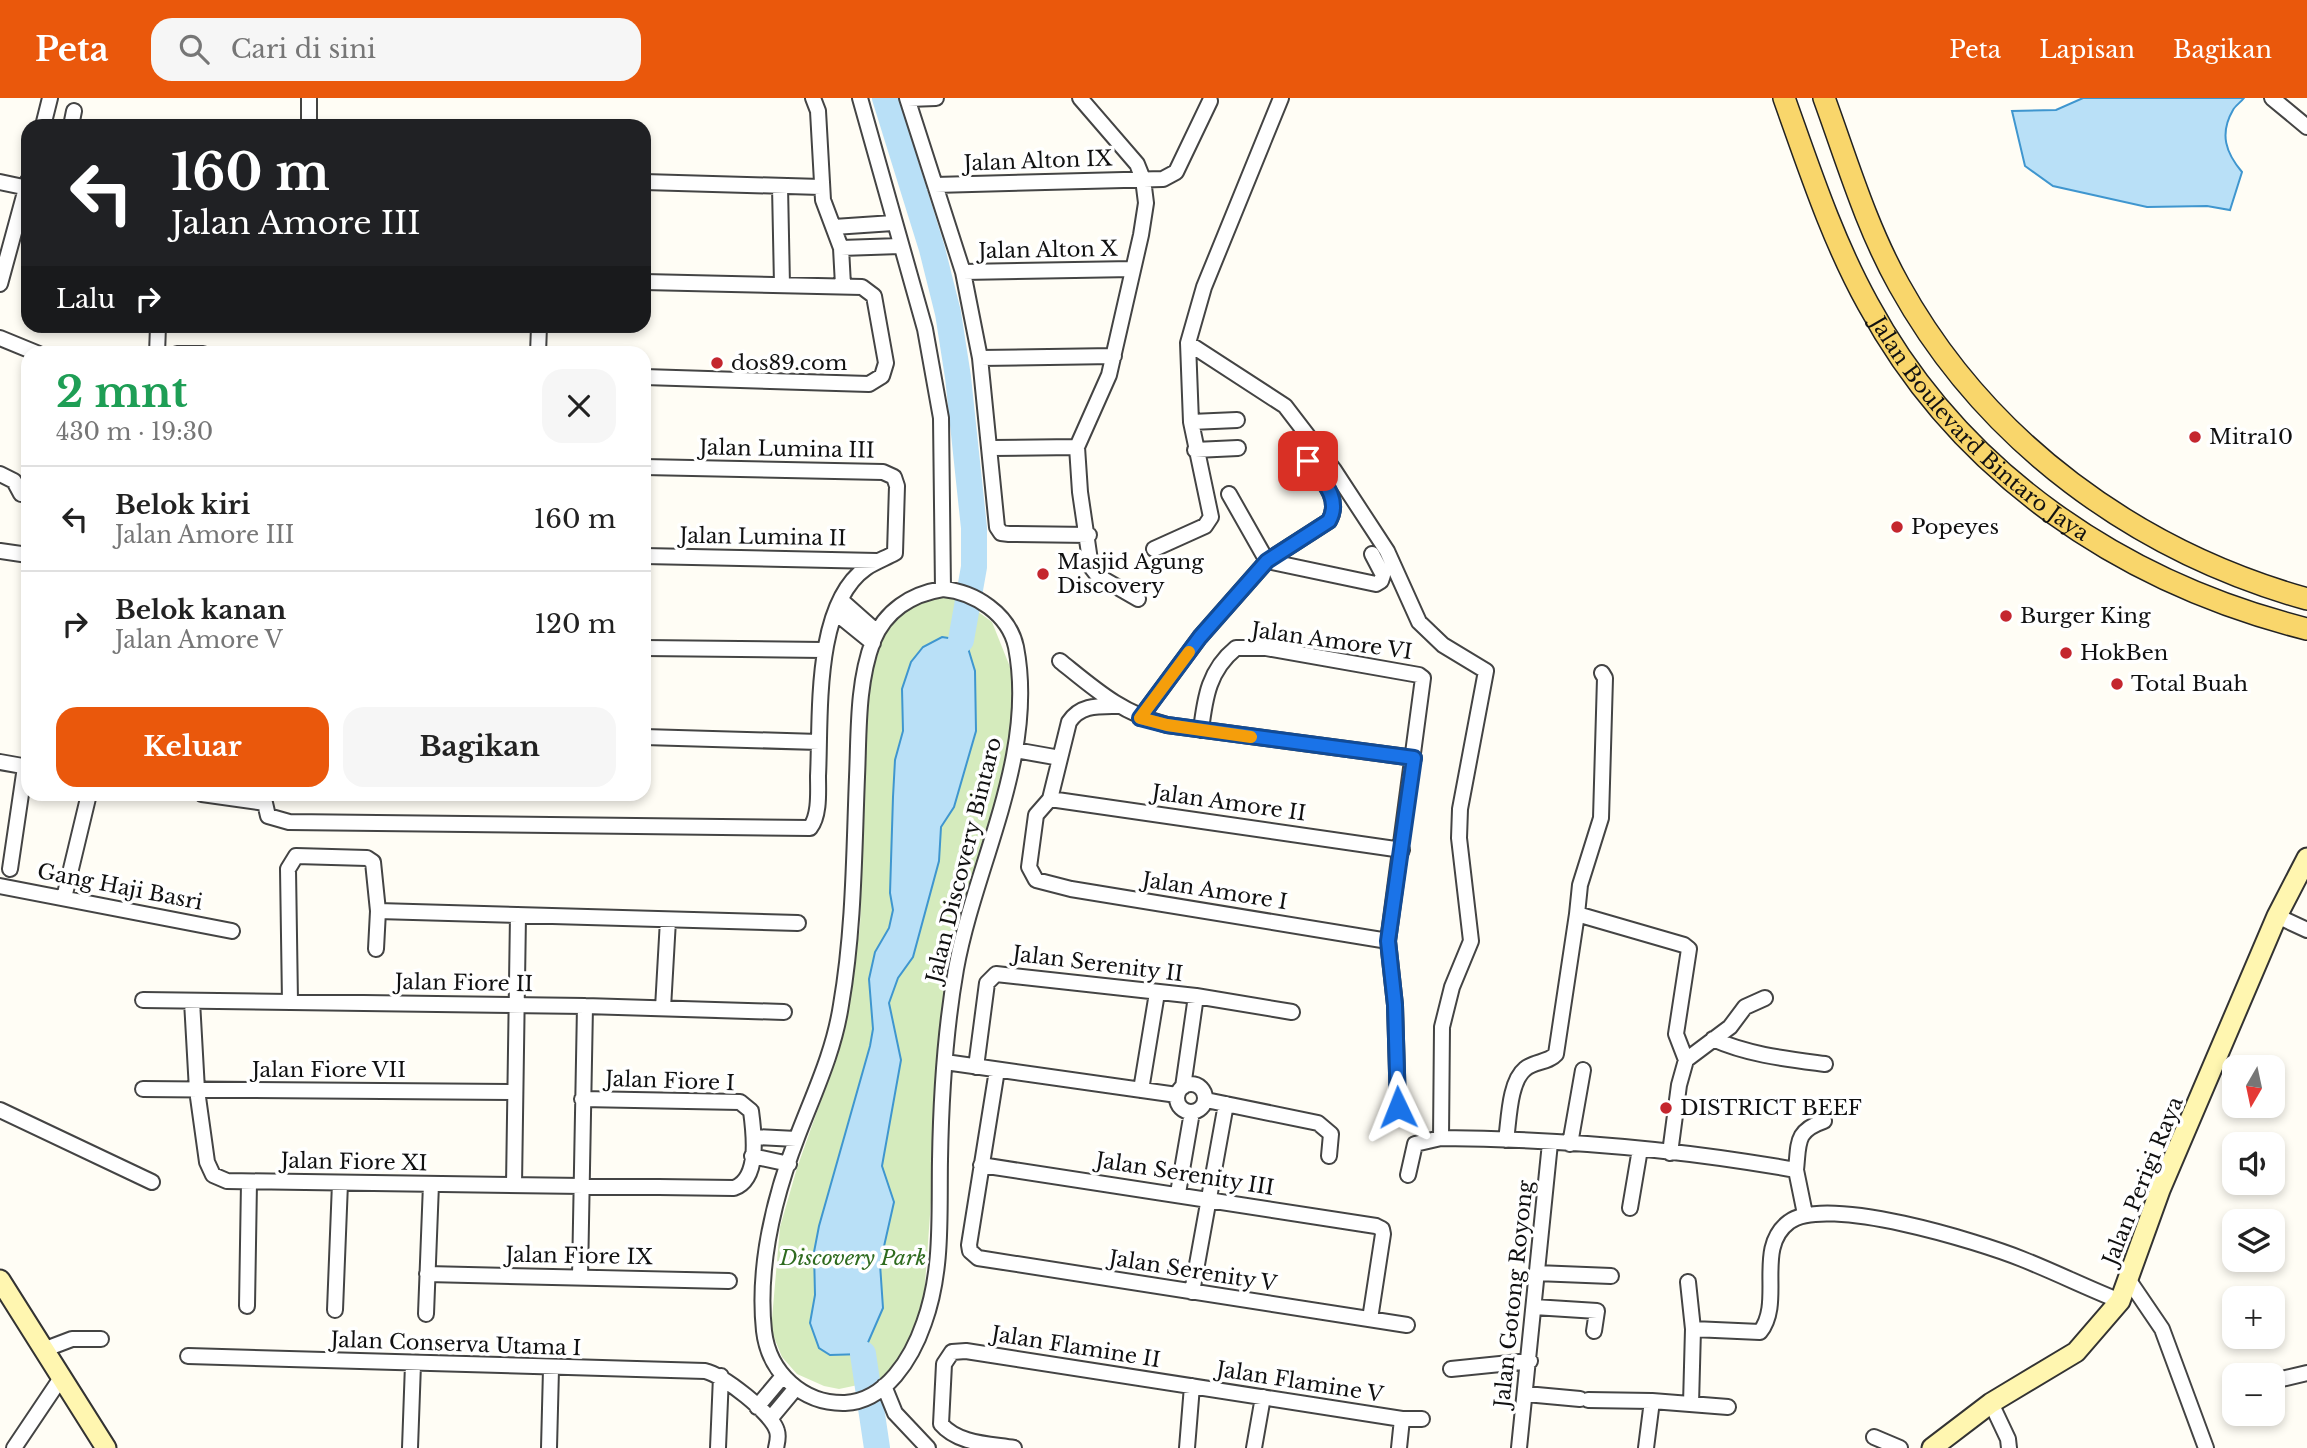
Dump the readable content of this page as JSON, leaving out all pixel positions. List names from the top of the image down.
{
  "streets": {
    "main road": ["Jalan Boulevard Bintaro Jaya"],
    "street": [
      "Jalan Alton IX",
      "Jalan Alton X",
      "Jalan Lumina III",
      "Jalan Lumina II",
      "Jalan Amore VI",
      "Jalan Amore II",
      "Jalan Discovery Bintaro",
      "Gang Haji Basri",
      "Jalan Amore I",
      "Jalan Serenity II",
      "Jalan Fiore II",
      "Jalan Fiore VII",
      "Jalan Fiore I",
      "Jalan Fiore XI",
      "Jalan Serenity III",
      "Jalan Perigi Raya",
      "Jalan Fiore IX",
      "Jalan Serenity V",
      "Jalan Gotong Royong",
      "Jalan Conserva Utama I",
      "Jalan Flamine II",
      "Jalan Flamine V"
    ]
  },
  "crossings": [
    ["Jalan Lumina III", "Jalan Lumina II"],
    ["Jalan Amore II", "Jalan Amore I"],
    ["Jalan Fiore II", "Jalan Fiore I"],
    ["Jalan Fiore VII", "Jalan Fiore XI"],
    ["Jalan Fiore I", "Jalan Fiore XI"],
    ["Jalan Fiore I", "Jalan Fiore IX"],
    ["Jalan Serenity III", "Jalan Serenity V"],
    ["Jalan Flamine II", "Jalan Flamine V"]
  ],
  "parks": ["Discovery Park"],
  "places": [
    "dos89.com",
    "Mitra10",
    "Popeyes",
    "Masjid Agung Discovery",
    "Burger King",
    "HokBen",
    "Total Buah",
    "DISTRICT BEEF"
  ],
  "north": "bottom",
  "page": {
    "header": "Peta",
    "search": "Cari di sini",
    "nav": ["Peta", "Lapisan", "Bagikan"],
    "turn": ["160 m", "Jalan Amore III"],
    "then": "Lalu",
    "heading": ["2 mnt", "430 m · 19:30"],
    "list": [
      {
        "name": "Belok kiri",
        "note": "Jalan Amore III",
        "value": "160 m"
      },
      {
        "name": "Belok kanan",
        "note": "Jalan Amore V",
        "value": "120 m"
      }
    ],
    "buttons": ["Keluar", "Bagikan"],
    "map_buttons": ["+", "−"]
  }
}
